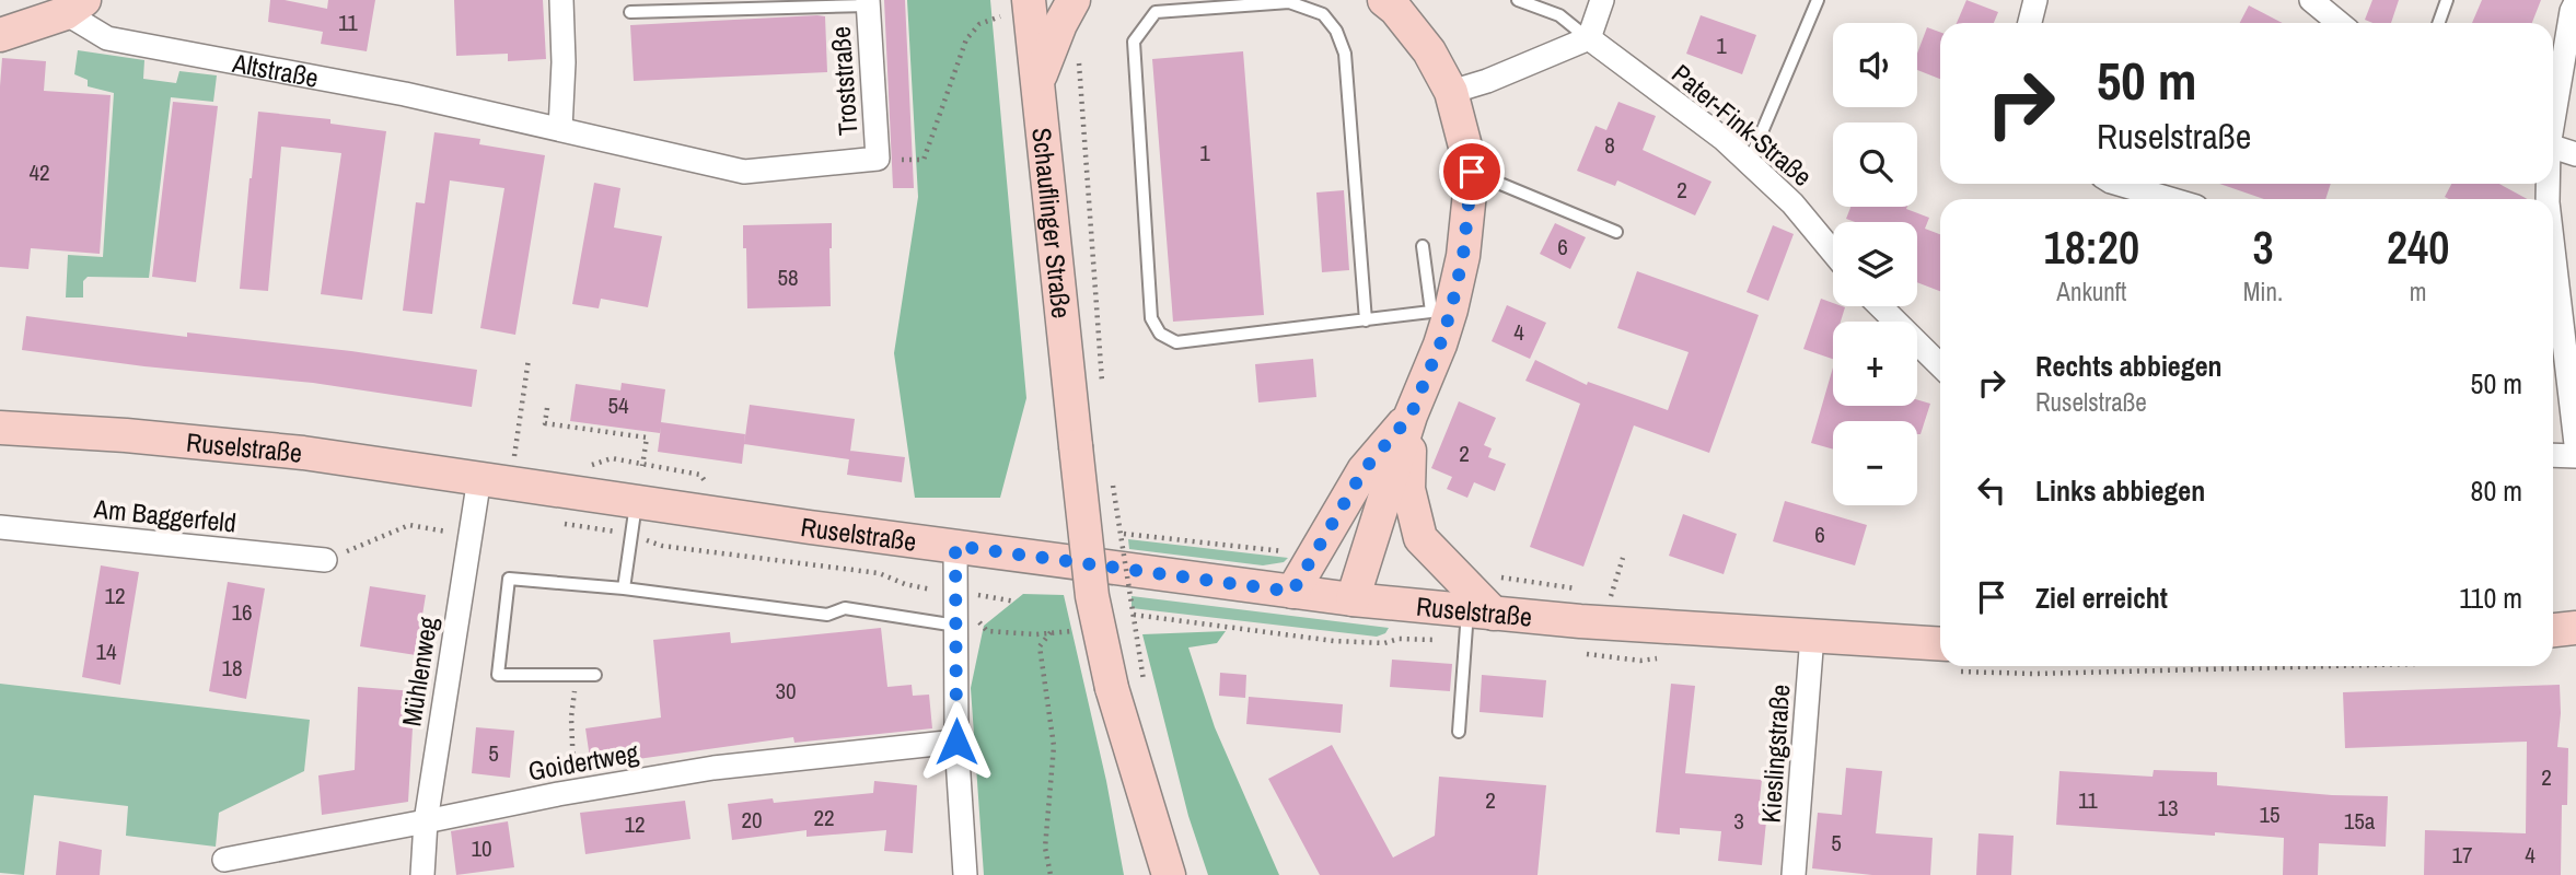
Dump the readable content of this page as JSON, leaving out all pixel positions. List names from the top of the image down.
{
  "streets": {
    "main road": ["Altstraße", "Schauflinger Straße", "Ruselstraße"],
    "street": [
      "Troststraße",
      "Pater-Fink-Straße",
      "Am Baggerfeld",
      "Mühlenweg",
      "Kieslingstraße",
      "Goidertweg"
    ]
  },
  "crossings": [
    ["Altstraße", "Troststraße"],
    ["Ruselstraße", "Mühlenweg"],
    ["Ruselstraße", "Kieslingstraße"],
    ["Mühlenweg", "Goidertweg"]
  ],
  "house_numbers": [
    "11",
    "1",
    "8",
    "1",
    "42",
    "2",
    "6",
    "58",
    "4",
    "54",
    "2",
    "6",
    "12",
    "16",
    "14",
    "18",
    "30",
    "5",
    "2",
    "2",
    "11",
    "13",
    "15",
    "22",
    "20",
    "3",
    "15a",
    "12",
    "5",
    "10",
    "17",
    "4"
  ],
  "page": {
    "map_buttons": ["+", "−"],
    "turn": ["50 m", "Ruselstraße"],
    "eta": [
      "18:20",
      "Ankunft",
      "3",
      "Min.",
      "240",
      "m"
    ],
    "list": [
      {
        "name": "Rechts abbiegen",
        "note": "Ruselstraße",
        "value": "50 m"
      },
      {
        "name": "Links abbiegen",
        "value": "80 m"
      },
      {
        "name": "Ziel erreicht",
        "value": "110 m"
      }
    ]
  }
}
